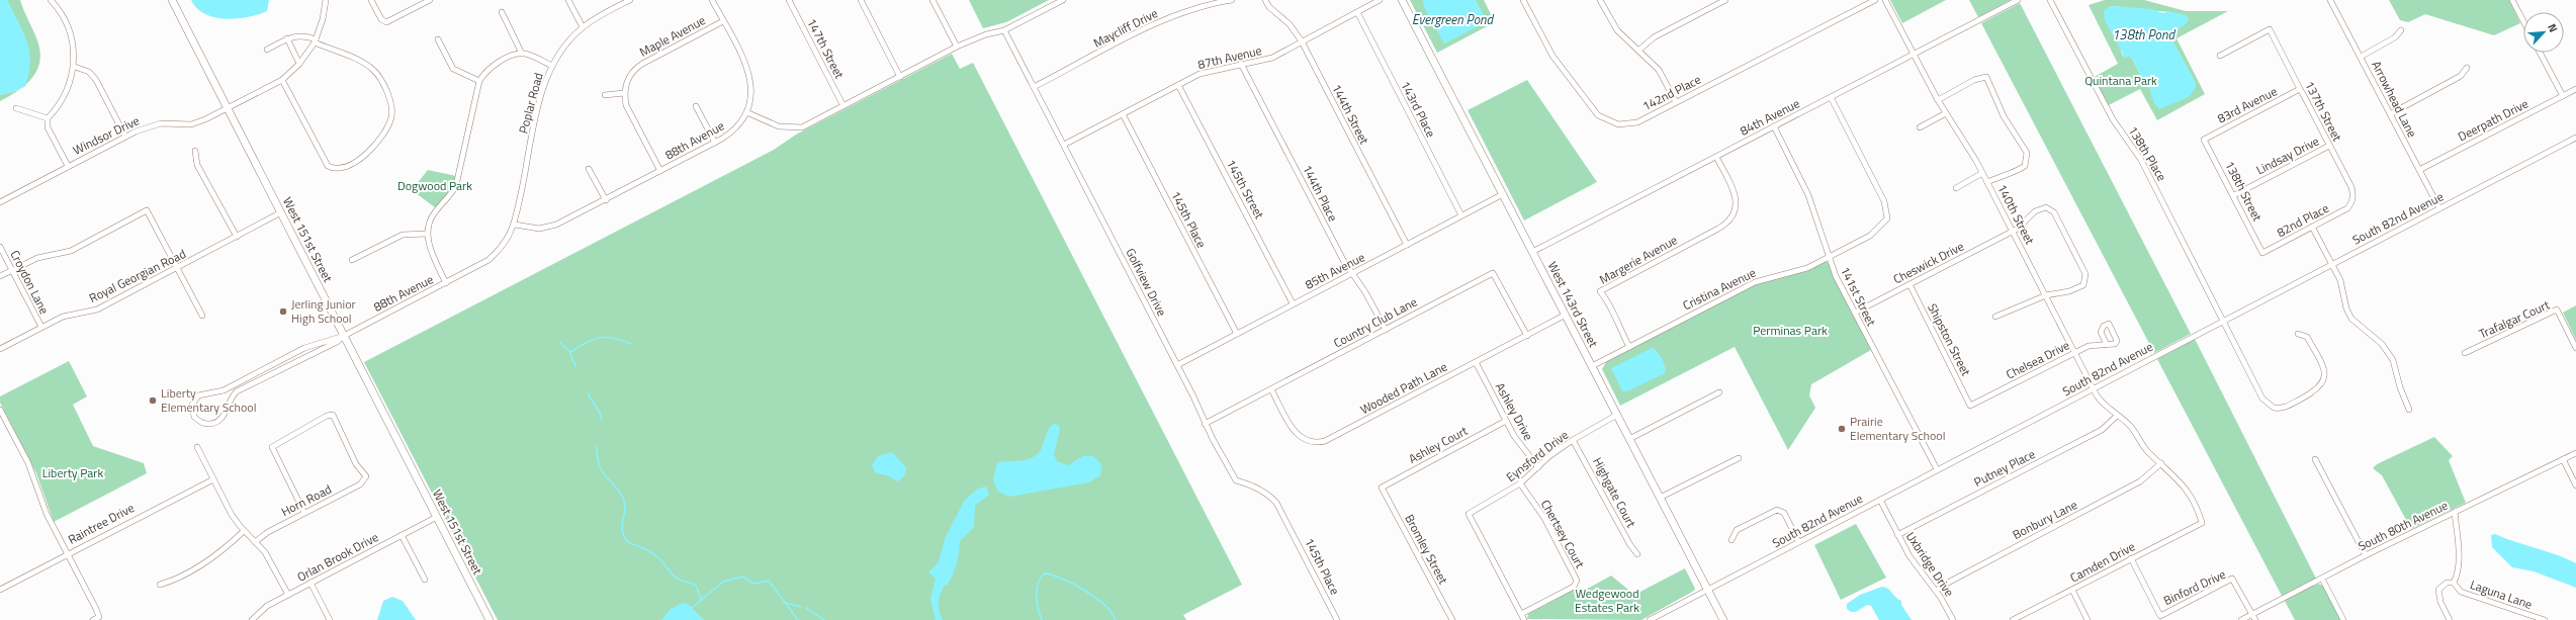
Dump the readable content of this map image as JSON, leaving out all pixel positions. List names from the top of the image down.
{
  "streets": {
    "main road": ["West 151st Street", "West 143rd Street"],
    "street": [
      "Maycliff Drive",
      "Maple Avenue",
      "147th Street",
      "87th Avenue",
      "142nd Place",
      "Arrowhead Lane",
      "Poplar Road",
      "83rd Avenue",
      "143rd Place",
      "137th Street",
      "144th Street",
      "84th Avenue",
      "Deerpath Drive",
      "Windsor Drive",
      "88th Avenue",
      "138th Place",
      "Lindsay Drive",
      "145th Street",
      "138th Street",
      "144th Place",
      "140th Street",
      "South 82nd Avenue",
      "145th Place",
      "82nd Place",
      "Margerie Avenue",
      "Cheswick Drive",
      "85th Avenue",
      "Royal Georgian Road",
      "Croydon Lane",
      "Golfview Drive",
      "Cristina Avenue",
      "141st Street",
      "Trafalgar Court",
      "Country Club Lane",
      "Shipston Street",
      "Chelsea Drive",
      "Wooded Path Lane",
      "Ashley Drive",
      "Ashley Court",
      "Eynsford Drive",
      "Putney Place",
      "Highgate Court",
      "Horn Road",
      "Bonbury Lane",
      "Raintree Drive",
      "South 80th Avenue",
      "Chertsey Court",
      "Bromley Street",
      "Orlan Brook Drive",
      "Camden Drive",
      "Uxbridge Drive",
      "Binford Drive",
      "Laguna Lane"
    ]
  },
  "crossings": [
    ["Maycliff Drive", "Golfview Drive"],
    ["87th Avenue", "143rd Place"],
    ["87th Avenue", "144th Street"],
    ["87th Avenue", "145th Street"],
    ["87th Avenue", "144th Place"],
    ["87th Avenue", "145th Place"],
    ["87th Avenue", "Golfview Drive"],
    ["Arrowhead Lane", "Deerpath Drive"],
    ["Arrowhead Lane", "South 82nd Avenue"],
    ["Poplar Road", "88th Avenue"],
    ["83rd Avenue", "137th Street"],
    ["83rd Avenue", "138th Street"],
    ["143rd Place", "85th Avenue"],
    ["137th Street", "Lindsay Drive"],
    ["137th Street", "82nd Place"],
    ["144th Street", "85th Avenue"],
    ["84th Avenue", "140th Street"],
    ["84th Avenue", "Margerie Avenue"],
    ["84th Avenue", "Cristina Avenue"],
    ["84th Avenue", "141st Street"],
    ["84th Avenue", "West 143rd Street"],
    ["Windsor Drive", "West 151st Street"],
    ["88th Avenue", "West 151st Street"],
    ["138th Place", "South 82nd Avenue"],
    ["Lindsay Drive", "138th Street"],
    ["145th Street", "85th Avenue"],
    ["138th Street", "82nd Place"],
    ["144th Place", "85th Avenue"],
    ["144th Place", "Country Club Lane"],
    ["140th Street", "South 82nd Avenue"],
    ["140th Street", "Cheswick Drive"],
    ["140th Street", "Chelsea Drive"],
    ["South 82nd Avenue", "141st Street"],
    ["South 82nd Avenue", "West 143rd Street"],
    ["South 82nd Avenue", "Uxbridge Drive"],
    ["145th Place", "85th Avenue"],
    ["145th Place", "Golfview Drive"],
    ["West 151st Street", "Royal Georgian Road"],
    ["West 151st Street", "Orlan Brook Drive"],
    ["Margerie Avenue", "Cristina Avenue"],
    ["Cheswick Drive", "141st Street"],
    ["Cheswick Drive", "Shipston Street"],
    ["85th Avenue", "Golfview Drive"],
    ["85th Avenue", "West 143rd Street"],
    ["Royal Georgian Road", "Croydon Lane"],
    ["Golfview Drive", "Country Club Lane"],
    ["Cristina Avenue", "141st Street"],
    ["Cristina Avenue", "West 143rd Street"],
    ["West 143rd Street", "Wooded Path Lane"],
    ["West 143rd Street", "Eynsford Drive"],
    ["Country Club Lane", "Wooded Path Lane"],
    ["Shipston Street", "Chelsea Drive"],
    ["Wooded Path Lane", "Ashley Drive"],
    ["Ashley Drive", "Ashley Court"],
    ["Ashley Drive", "Eynsford Drive"],
    ["Ashley Court", "Bromley Street"],
    ["Eynsford Drive", "Highgate Court"],
    ["Eynsford Drive", "Chertsey Court"],
    ["Putney Place", "Uxbridge Drive"],
    ["Bonbury Lane", "Camden Drive"],
    ["Bonbury Lane", "Uxbridge Drive"],
    ["South 80th Avenue", "Binford Drive"],
    ["South 80th Avenue", "Laguna Lane"],
    ["Camden Drive", "Binford Drive"]
  ],
  "water": ["Evergreen Pond", "138th Pond"],
  "parks": [
    "Quintana Park",
    "Dogwood Park",
    "Perminas Park",
    "Liberty Park",
    "Wedgewood Estates Park"
  ],
  "places": ["Jerling Junior High School", "Liberty Elementary School", "Prairie Elementary School"],
  "north": "top right"
}
